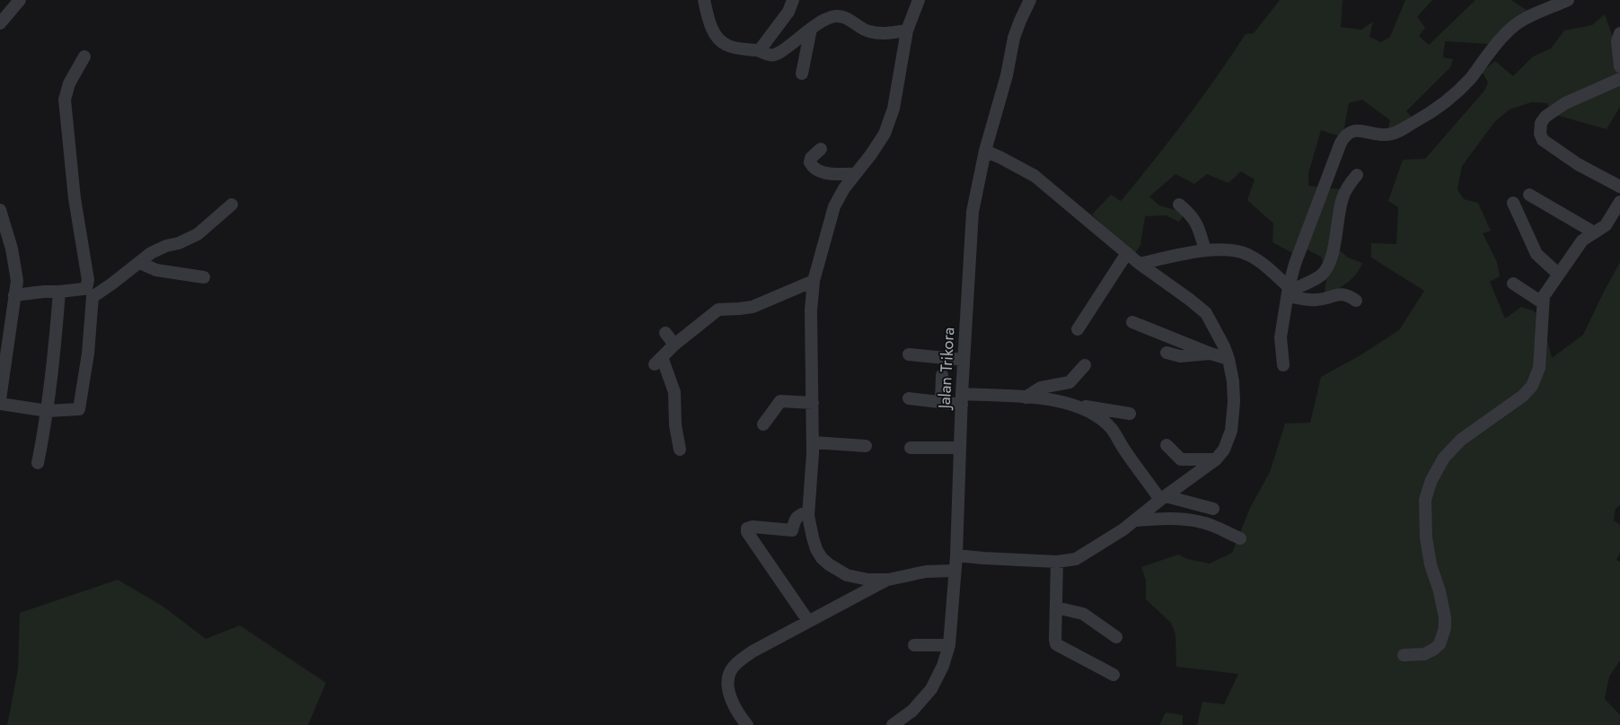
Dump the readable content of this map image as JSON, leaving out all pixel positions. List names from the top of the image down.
{
  "streets": {
    "street": ["Jalan Trikora"]
  }
}
